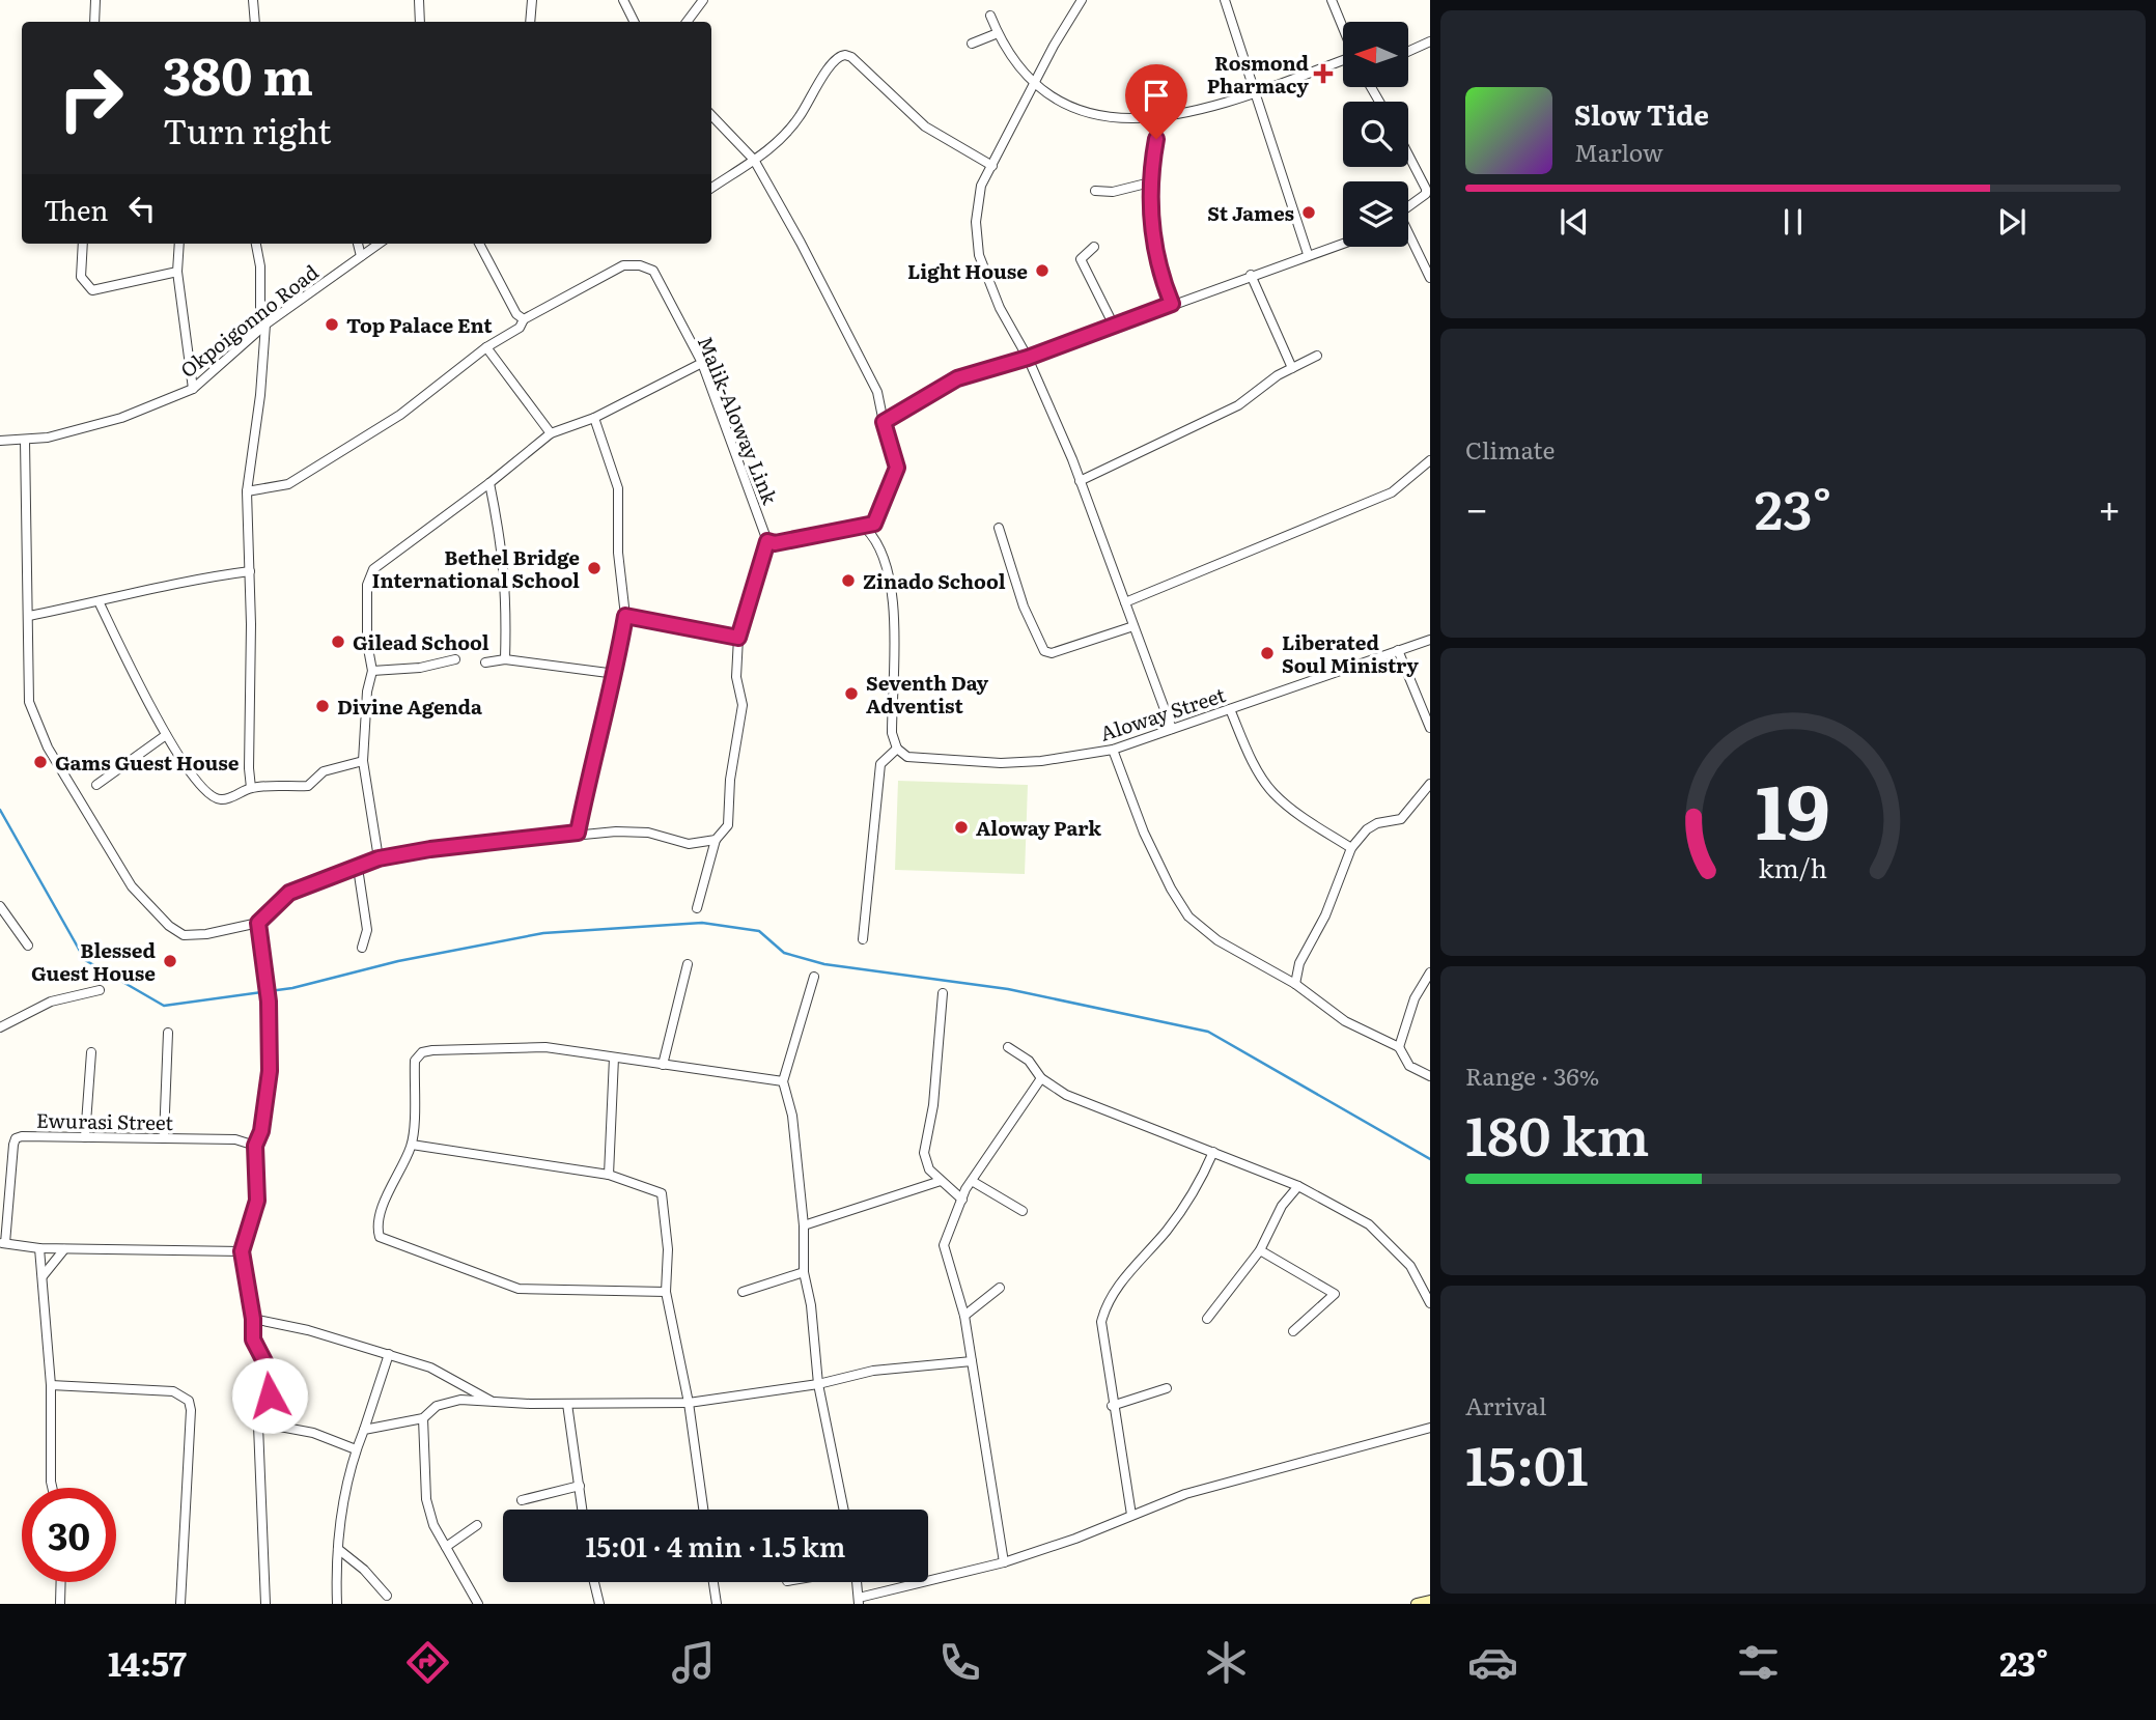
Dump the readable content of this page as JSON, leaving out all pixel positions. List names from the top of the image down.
{
  "streets": {
    "street": [
      "Okpoigonno Road",
      "Malik-Aloway Link",
      "Aloway Street",
      "Ewurasi Street"
    ]
  },
  "places": {
    "health": ["Rosmond Pharmacy"],
    "other": [
      "St James",
      "Light House",
      "Top Palace Ent",
      "Bethel Bridge International School",
      "Zinado School",
      "Gilead School",
      "Liberated Soul Ministry",
      "Seventh Day Adventist",
      "Divine Agenda",
      "Gams Guest House",
      "Aloway Park",
      "Blessed Guest House"
    ]
  },
  "north": "left",
  "page": {
    "turn": ["380 m", "Turn right"],
    "song": ["Slow Tide", "Marlow"],
    "then": "Then",
    "tile": [
      "Climate",
      ["Range · 36%", "180 km"],
      ["Arrival", "15:01"]
    ],
    "heat": ["−", "23°", "+"],
    "limit": "30",
    "trip": "15:01 · 4 min · 1.5 km",
    "tabs": ["14:57", "23°"],
    "gauge": ["19", "km/h"]
  }
}
